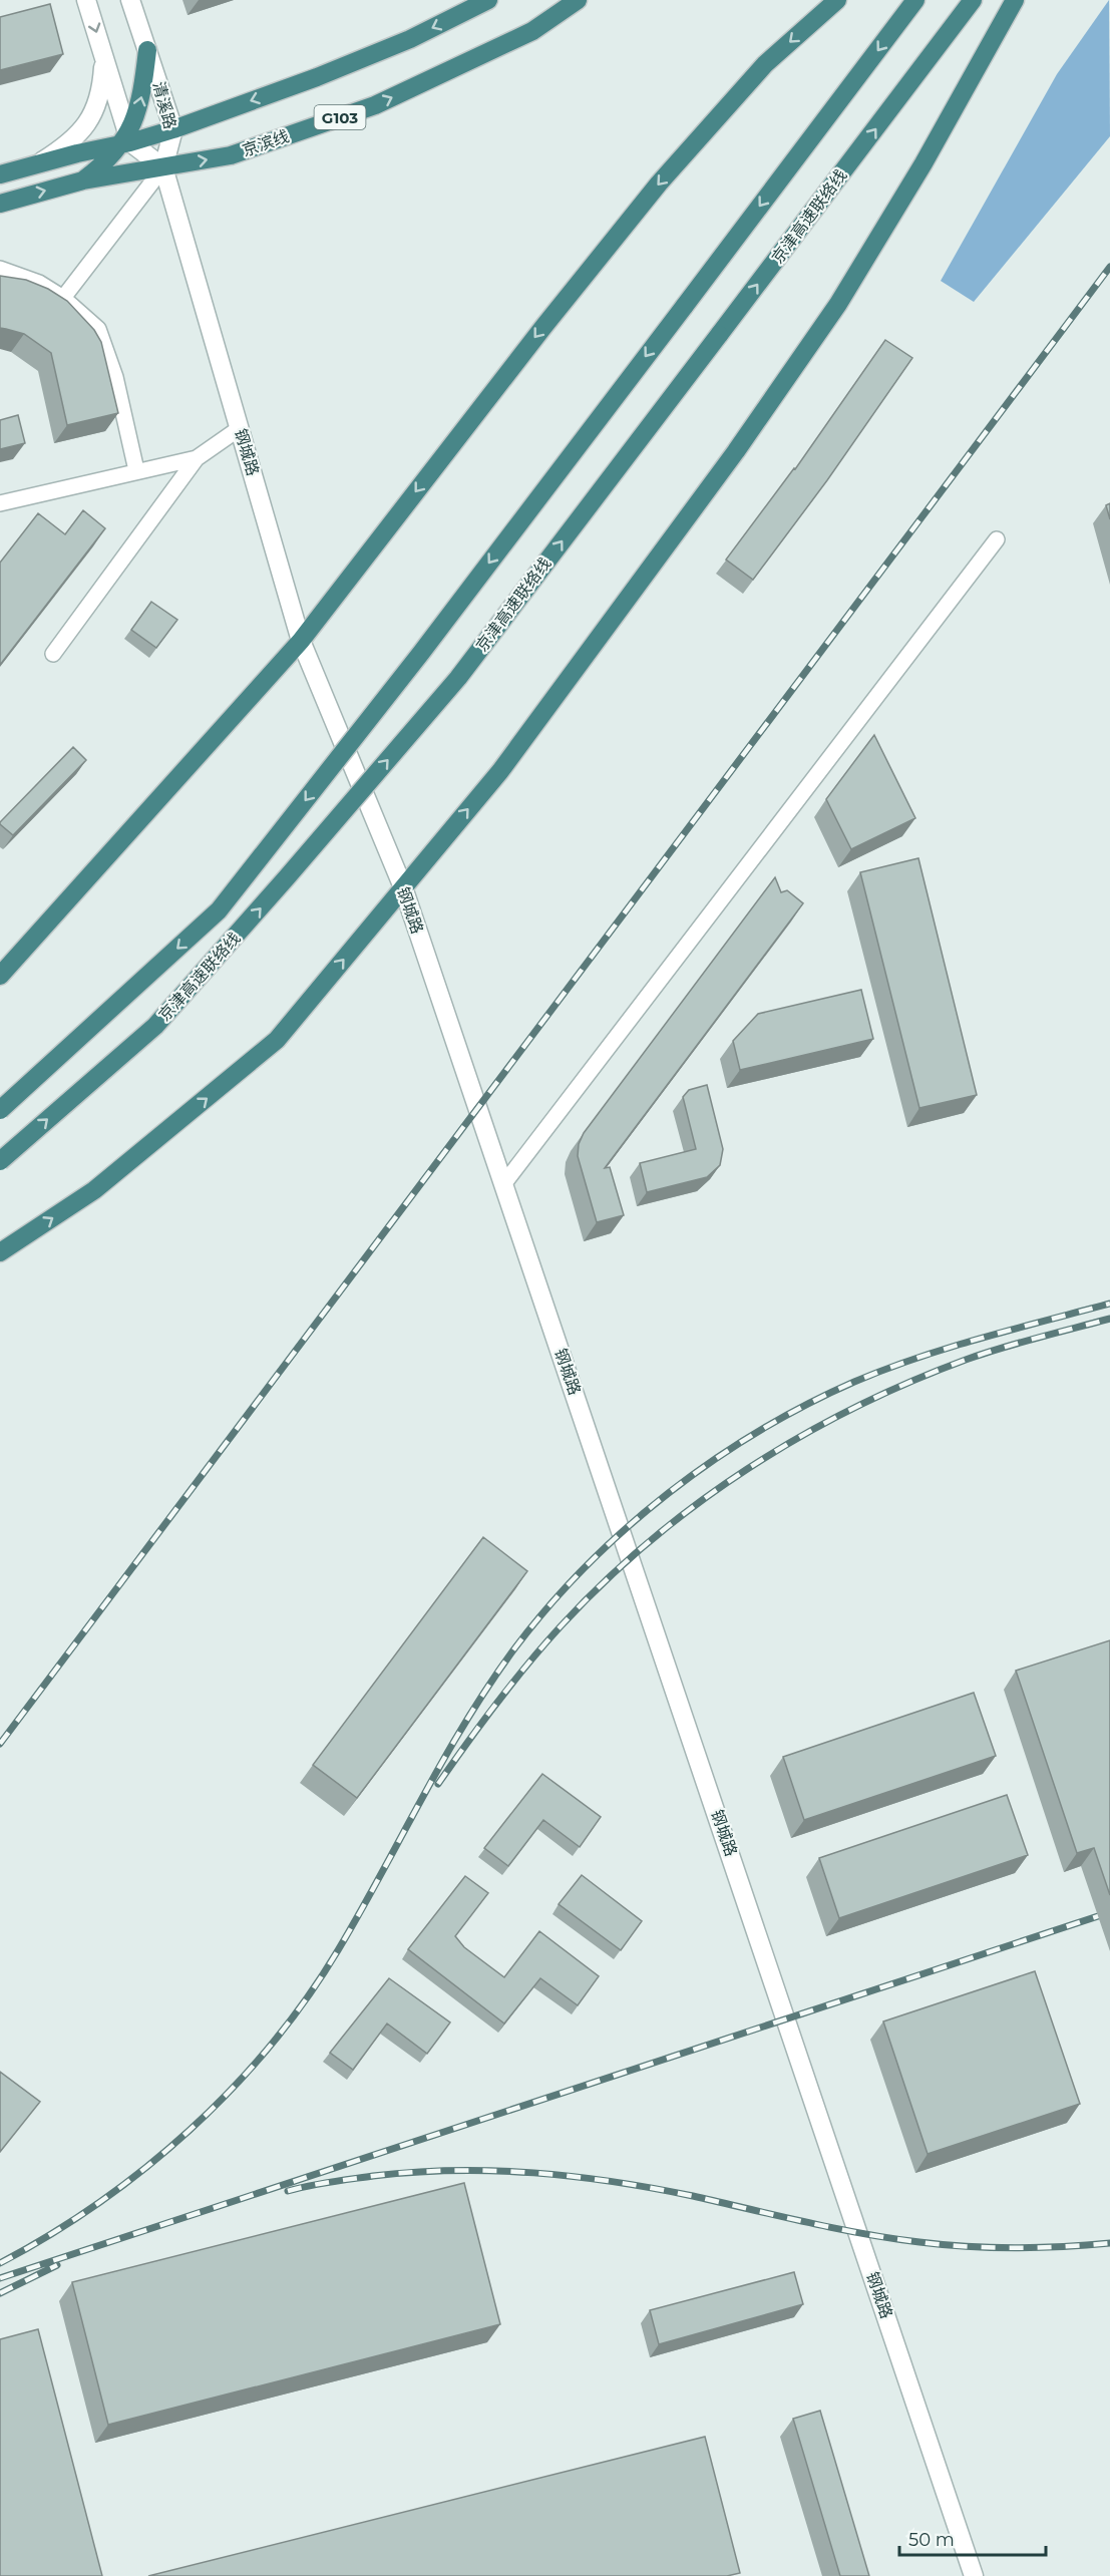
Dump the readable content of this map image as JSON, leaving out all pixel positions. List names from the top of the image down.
{
  "streets": {
    "highway": ["G103", "京滨线", "京津高速联络线"],
    "street": ["清溪路", "钢城路"]
  },
  "crossings": [
    ["清溪路", "京滨线"],
    ["清溪路", "钢城路"],
    ["京滨线", "钢城路"]
  ],
  "scale_bar": "50 m"
}
